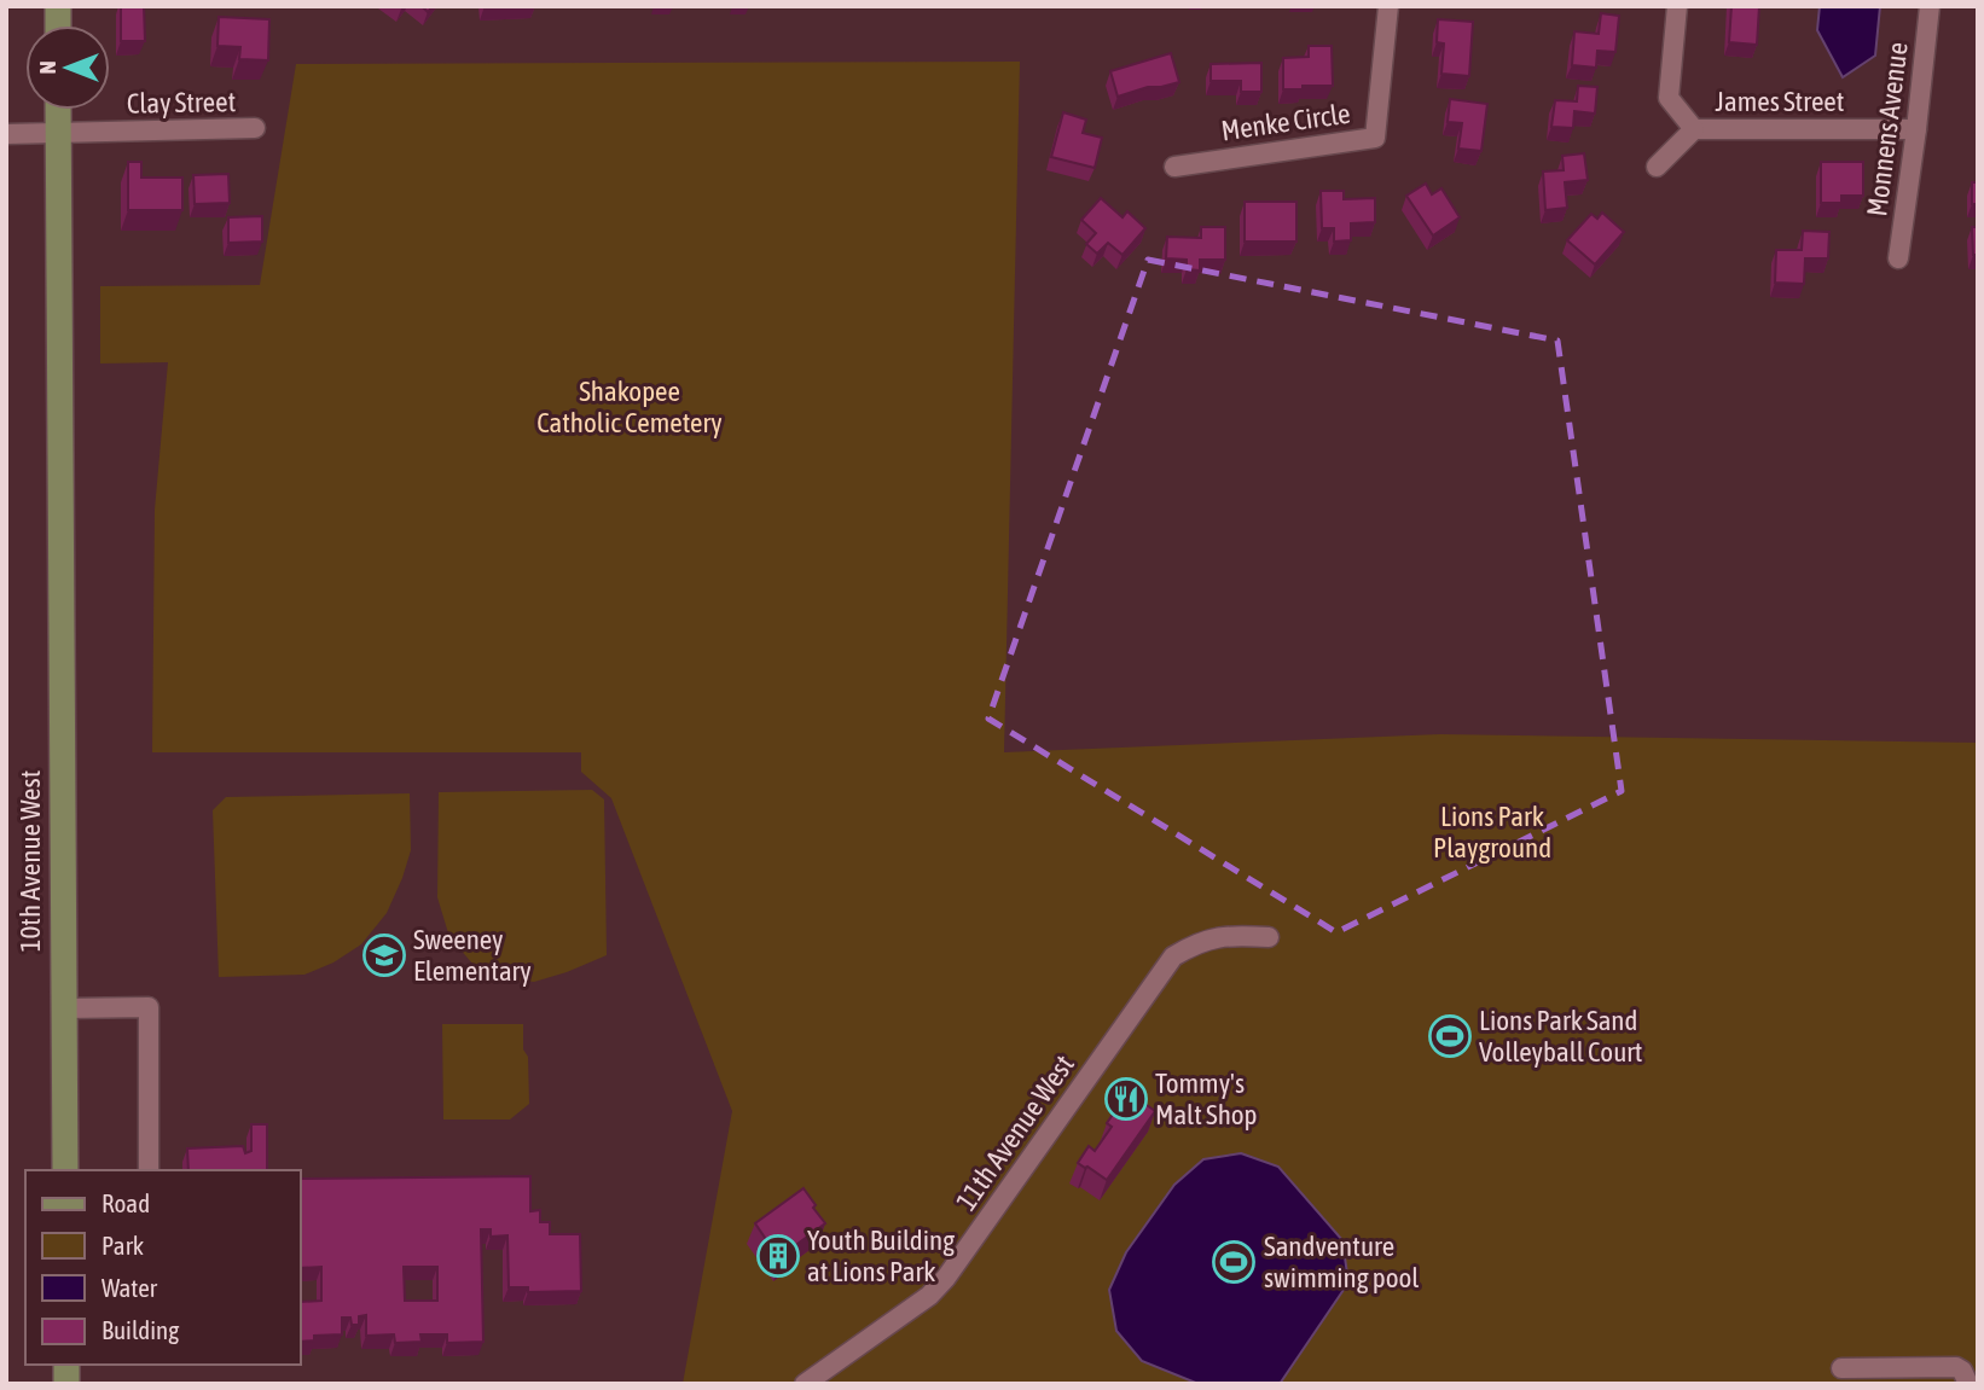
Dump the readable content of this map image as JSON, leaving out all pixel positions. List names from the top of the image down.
{
  "streets": {
    "main road": ["10th Avenue West"],
    "street": [
      "James Street",
      "Clay Street",
      "Menke Circle",
      "Monnens Avenue",
      "11th Avenue West"
    ]
  },
  "crossings": [
    ["James Street", "Monnens Avenue"],
    ["Clay Street", "10th Avenue West"]
  ],
  "parks": ["Shakopee Catholic Cemetery", "Lions Park Playground"],
  "places": {
    "school or university": ["Sweeney Elementary"],
    "sports": ["Lions Park Sand Volleyball Court", "Sandventure swimming pool"],
    "restaurant": ["Tommy's Malt Shop"],
    "building": ["Youth Building at Lions Park"]
  },
  "legend": [
    "Road",
    "Park",
    "Water",
    "Building"
  ],
  "north": "left"
}
